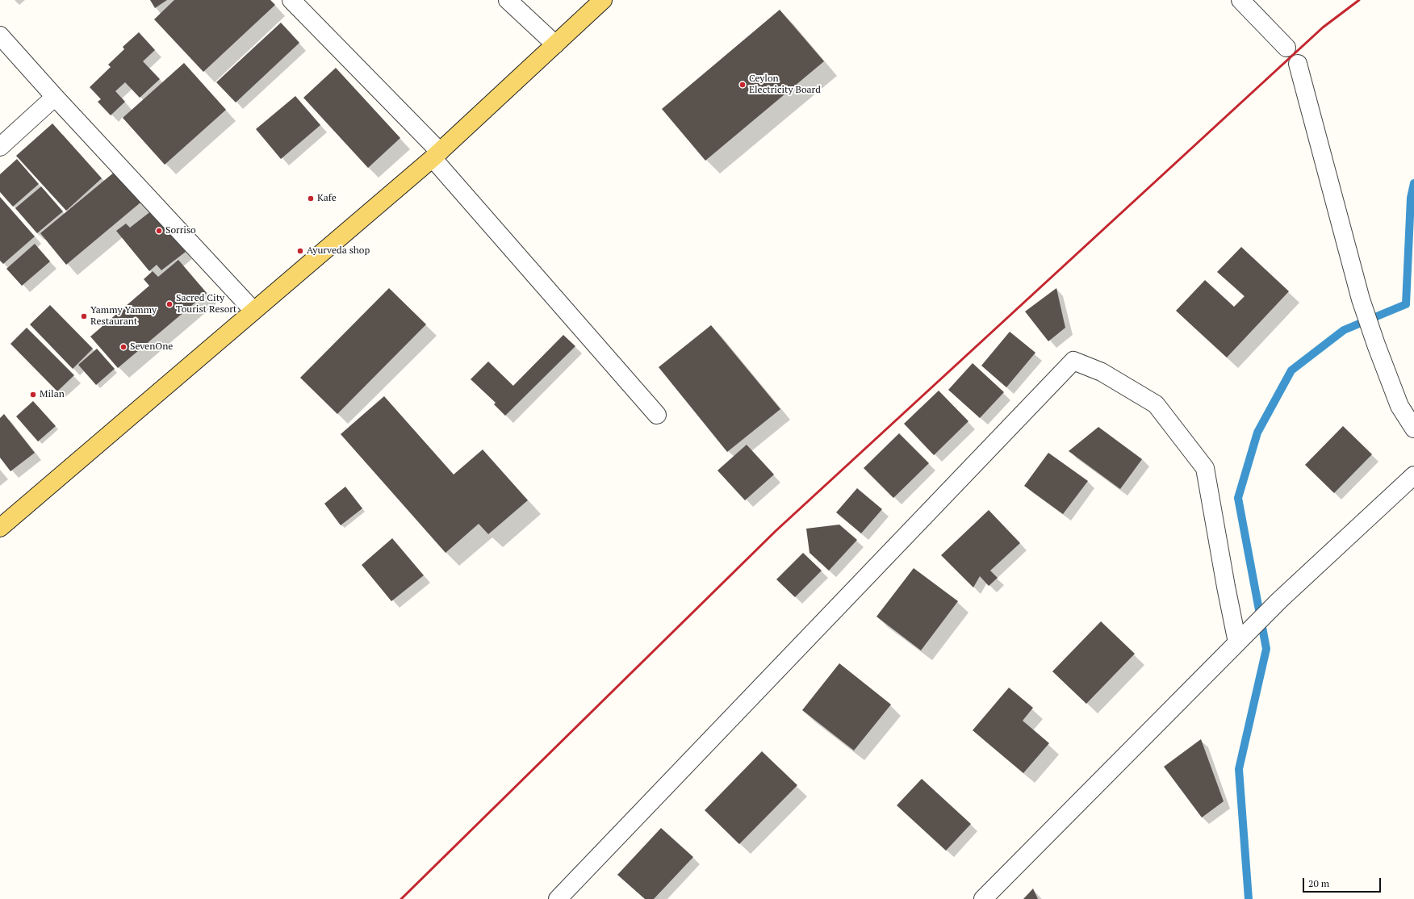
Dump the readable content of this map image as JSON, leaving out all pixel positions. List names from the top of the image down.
{
  "places": [
    "Ceylon Electricity Board",
    "Kafe",
    "Sorriso",
    "Ayurveda shop",
    "Sacred City Tourist Resort",
    "Yammy Yammy Restaurant",
    "SevenOne",
    "Milan"
  ],
  "scale_bar": "20 m"
}
